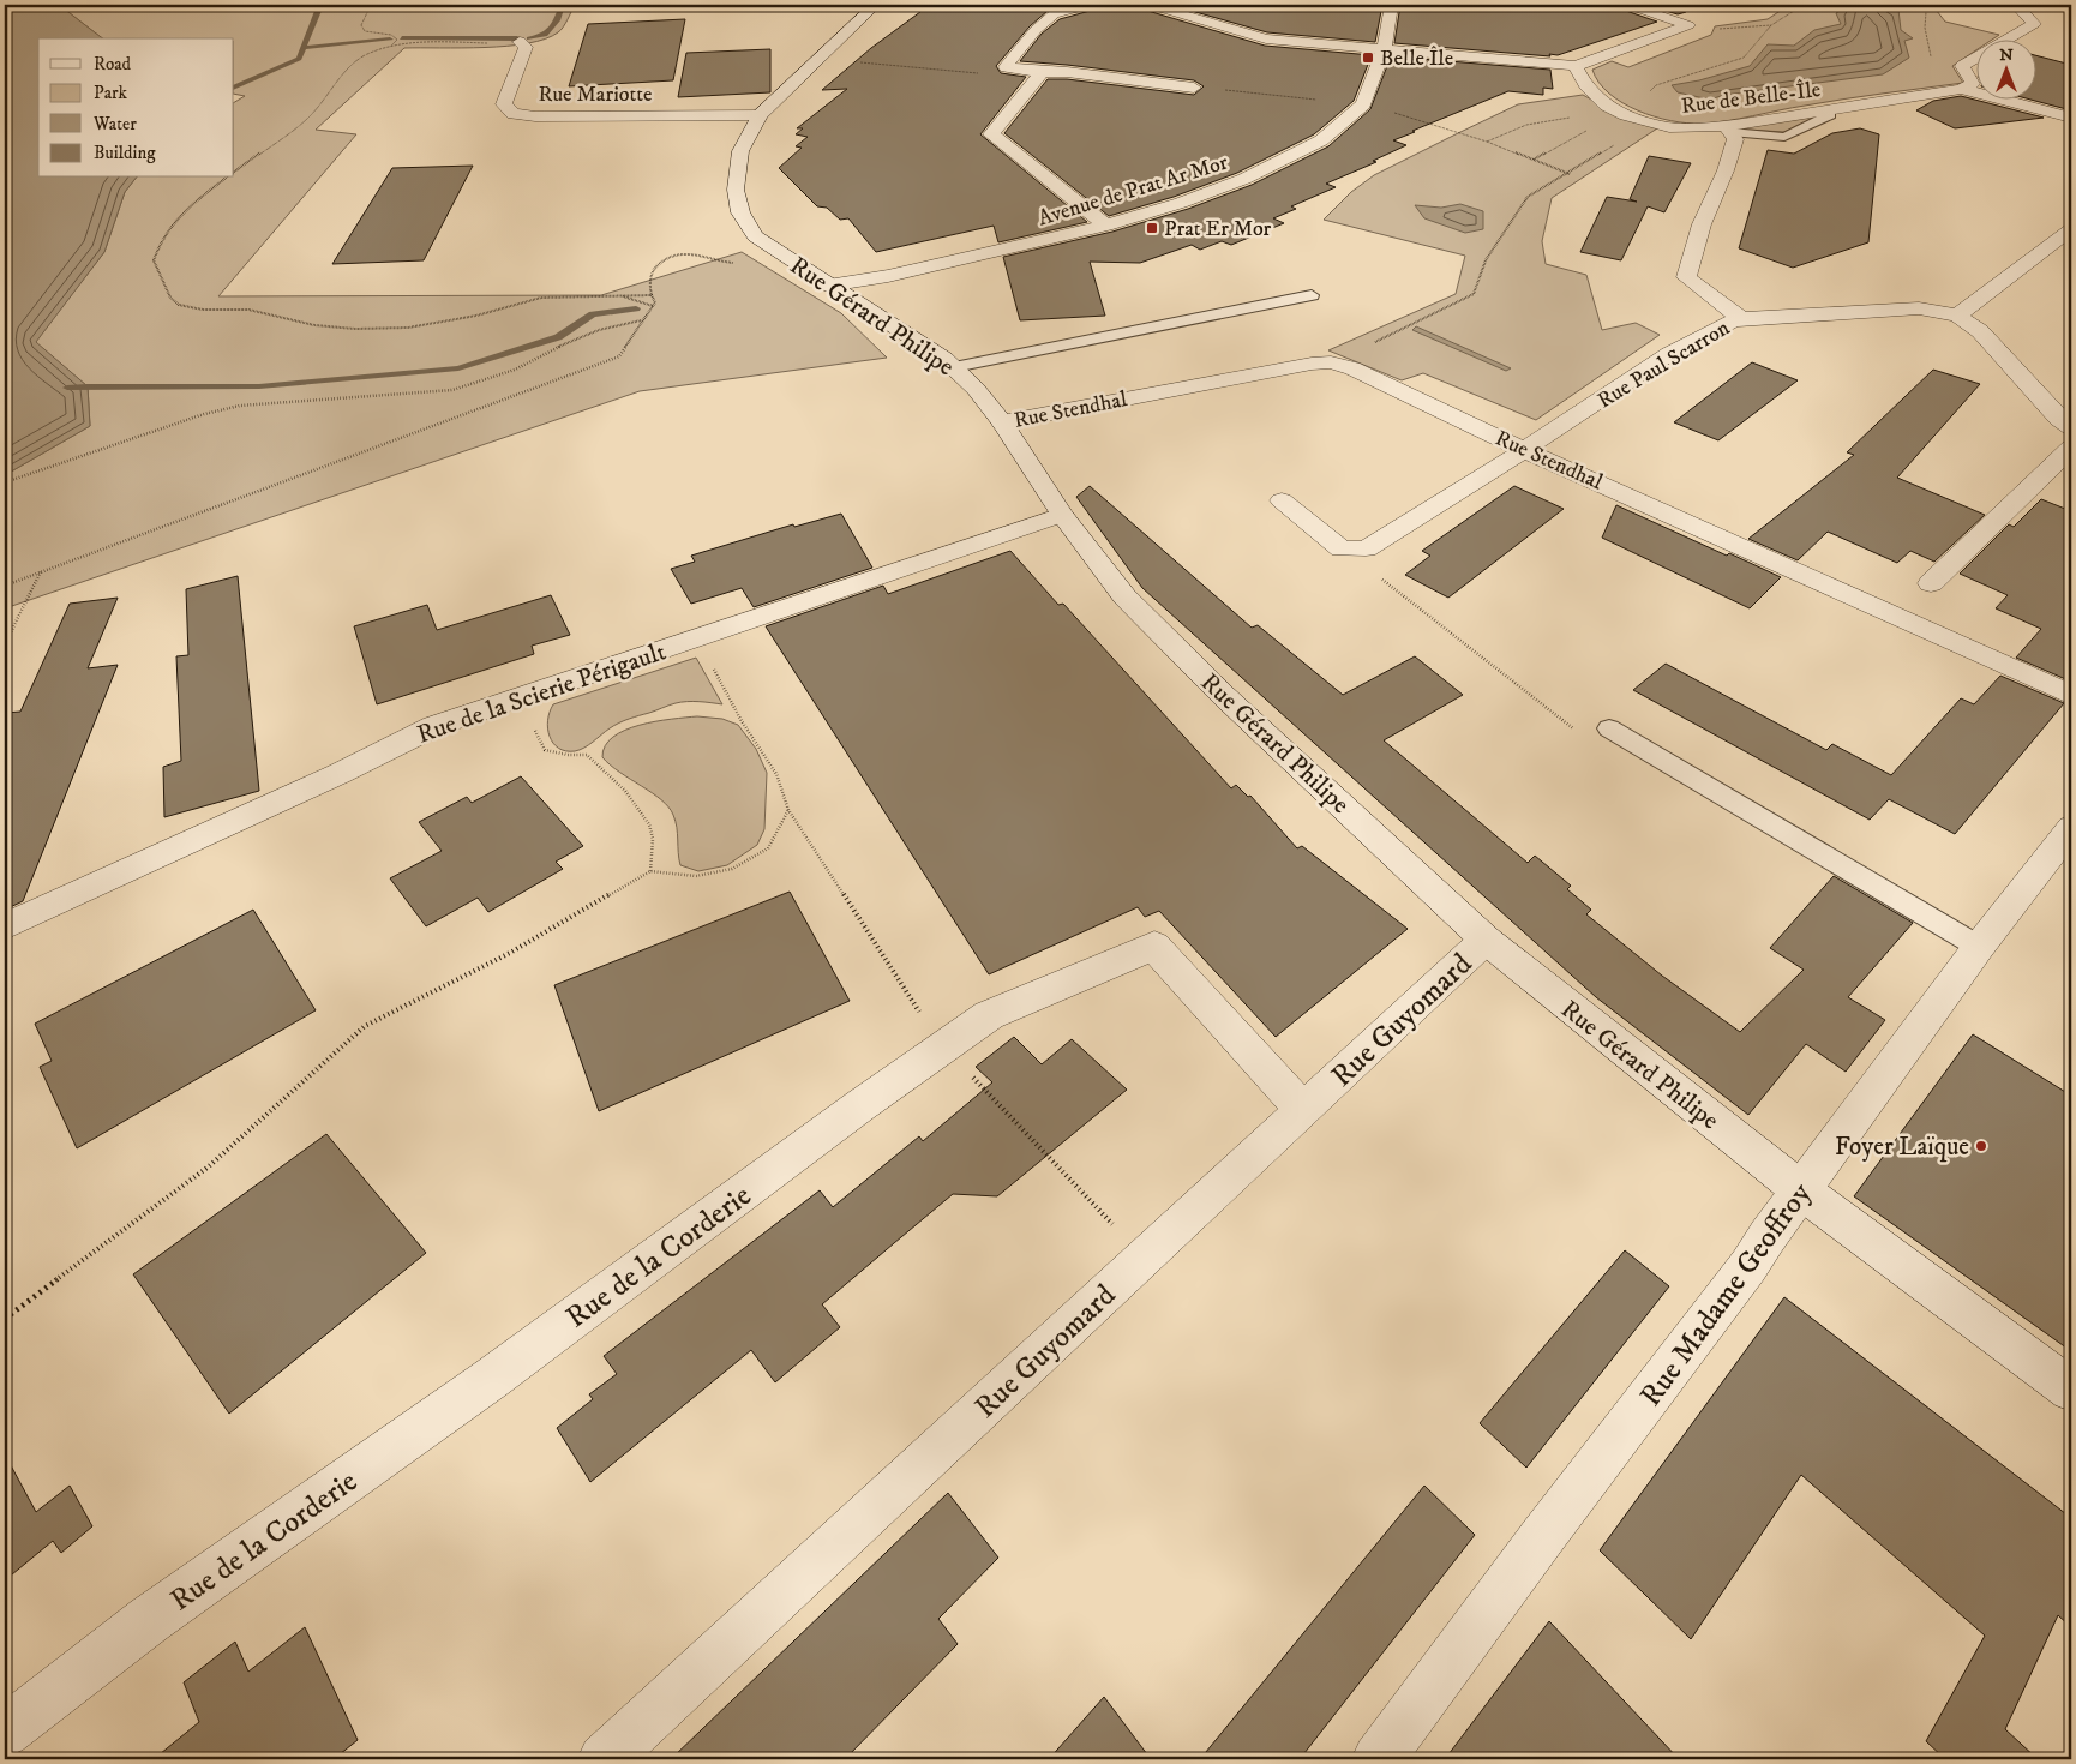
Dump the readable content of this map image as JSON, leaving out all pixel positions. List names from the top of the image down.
{
  "streets": {
    "street": [
      "Rue Mariotte",
      "Rue de Belle-Île",
      "Avenue de Prat Ar Mor",
      "Rue Gérard Philipe",
      "Rue Paul Scarron",
      "Rue Stendhal",
      "Rue de la Scierie Périgault",
      "Rue Guyomard",
      "Rue de la Corderie",
      "Rue Madame Geoffroy"
    ]
  },
  "crossings": [
    ["Rue Mariotte", "Rue Gérard Philipe"],
    ["Avenue de Prat Ar Mor", "Rue Gérard Philipe"],
    ["Rue Gérard Philipe", "Rue Stendhal"],
    ["Rue Gérard Philipe", "Rue de la Scierie Périgault"],
    ["Rue Gérard Philipe", "Rue Guyomard"],
    ["Rue Gérard Philipe", "Rue Madame Geoffroy"],
    ["Rue Paul Scarron", "Rue Stendhal"],
    ["Rue Guyomard", "Rue de la Corderie"]
  ],
  "places": {
    "transit": ["Belle Île", "Prat Er Mor"],
    "other": ["Foyer Laïque"]
  },
  "legend": [
    "Road",
    "Park",
    "Water",
    "Building"
  ],
  "north": "top"
}
